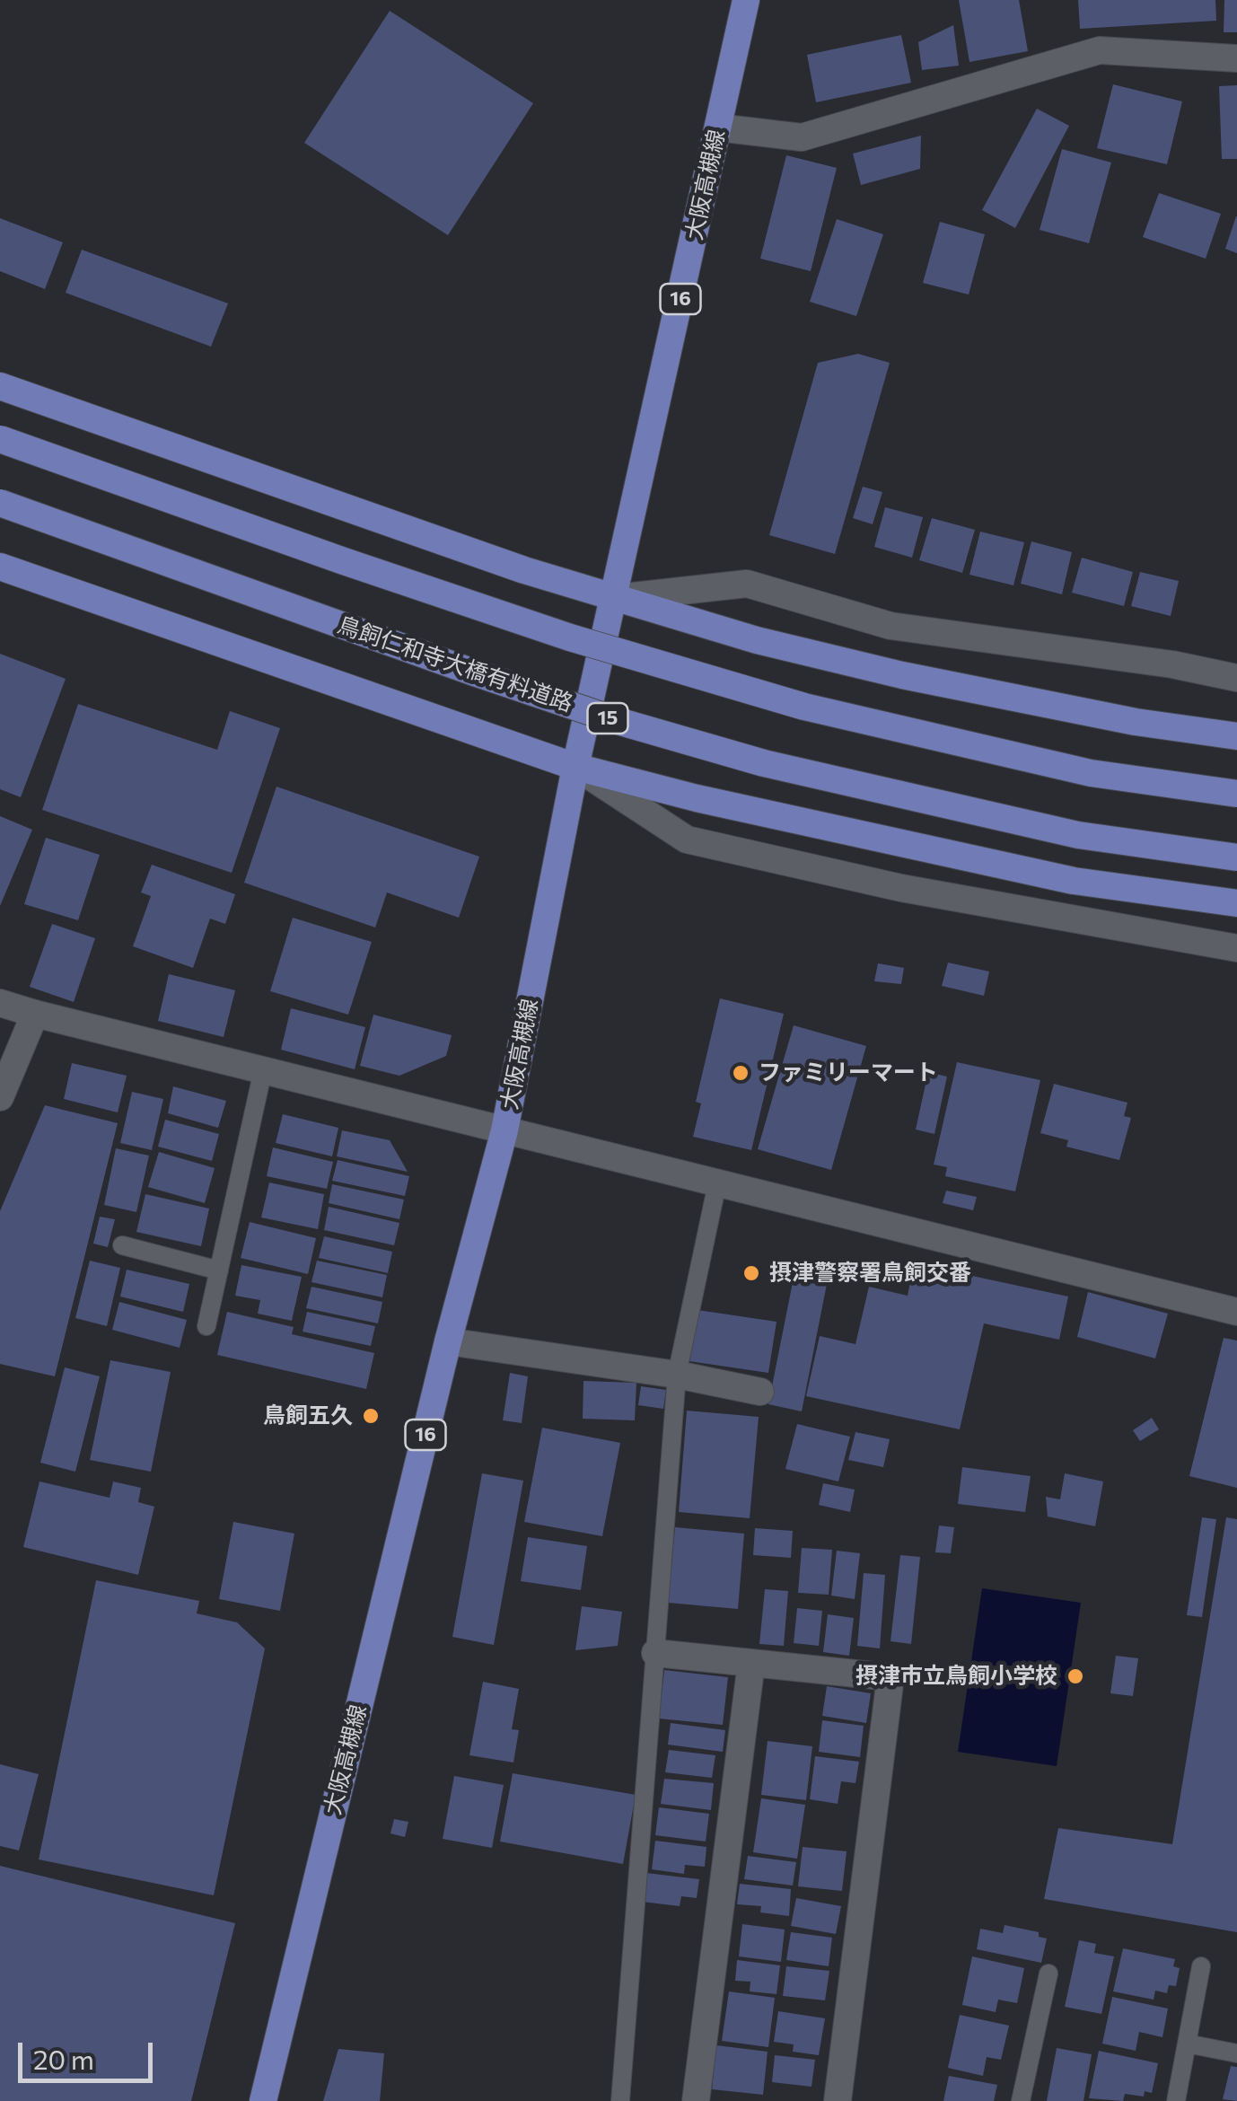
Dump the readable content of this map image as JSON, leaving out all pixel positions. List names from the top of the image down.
{
  "streets": {
    "main road": [
      "大阪高槻線",
      "16",
      "鳥飼仁和寺大橋有料道路",
      "15"
    ]
  },
  "places": [
    "ファミリーマート",
    "摂津警察署鳥飼交番",
    "鳥飼五久",
    "摂津市立鳥飼小学校"
  ],
  "scale_bar": "20 m"
}
